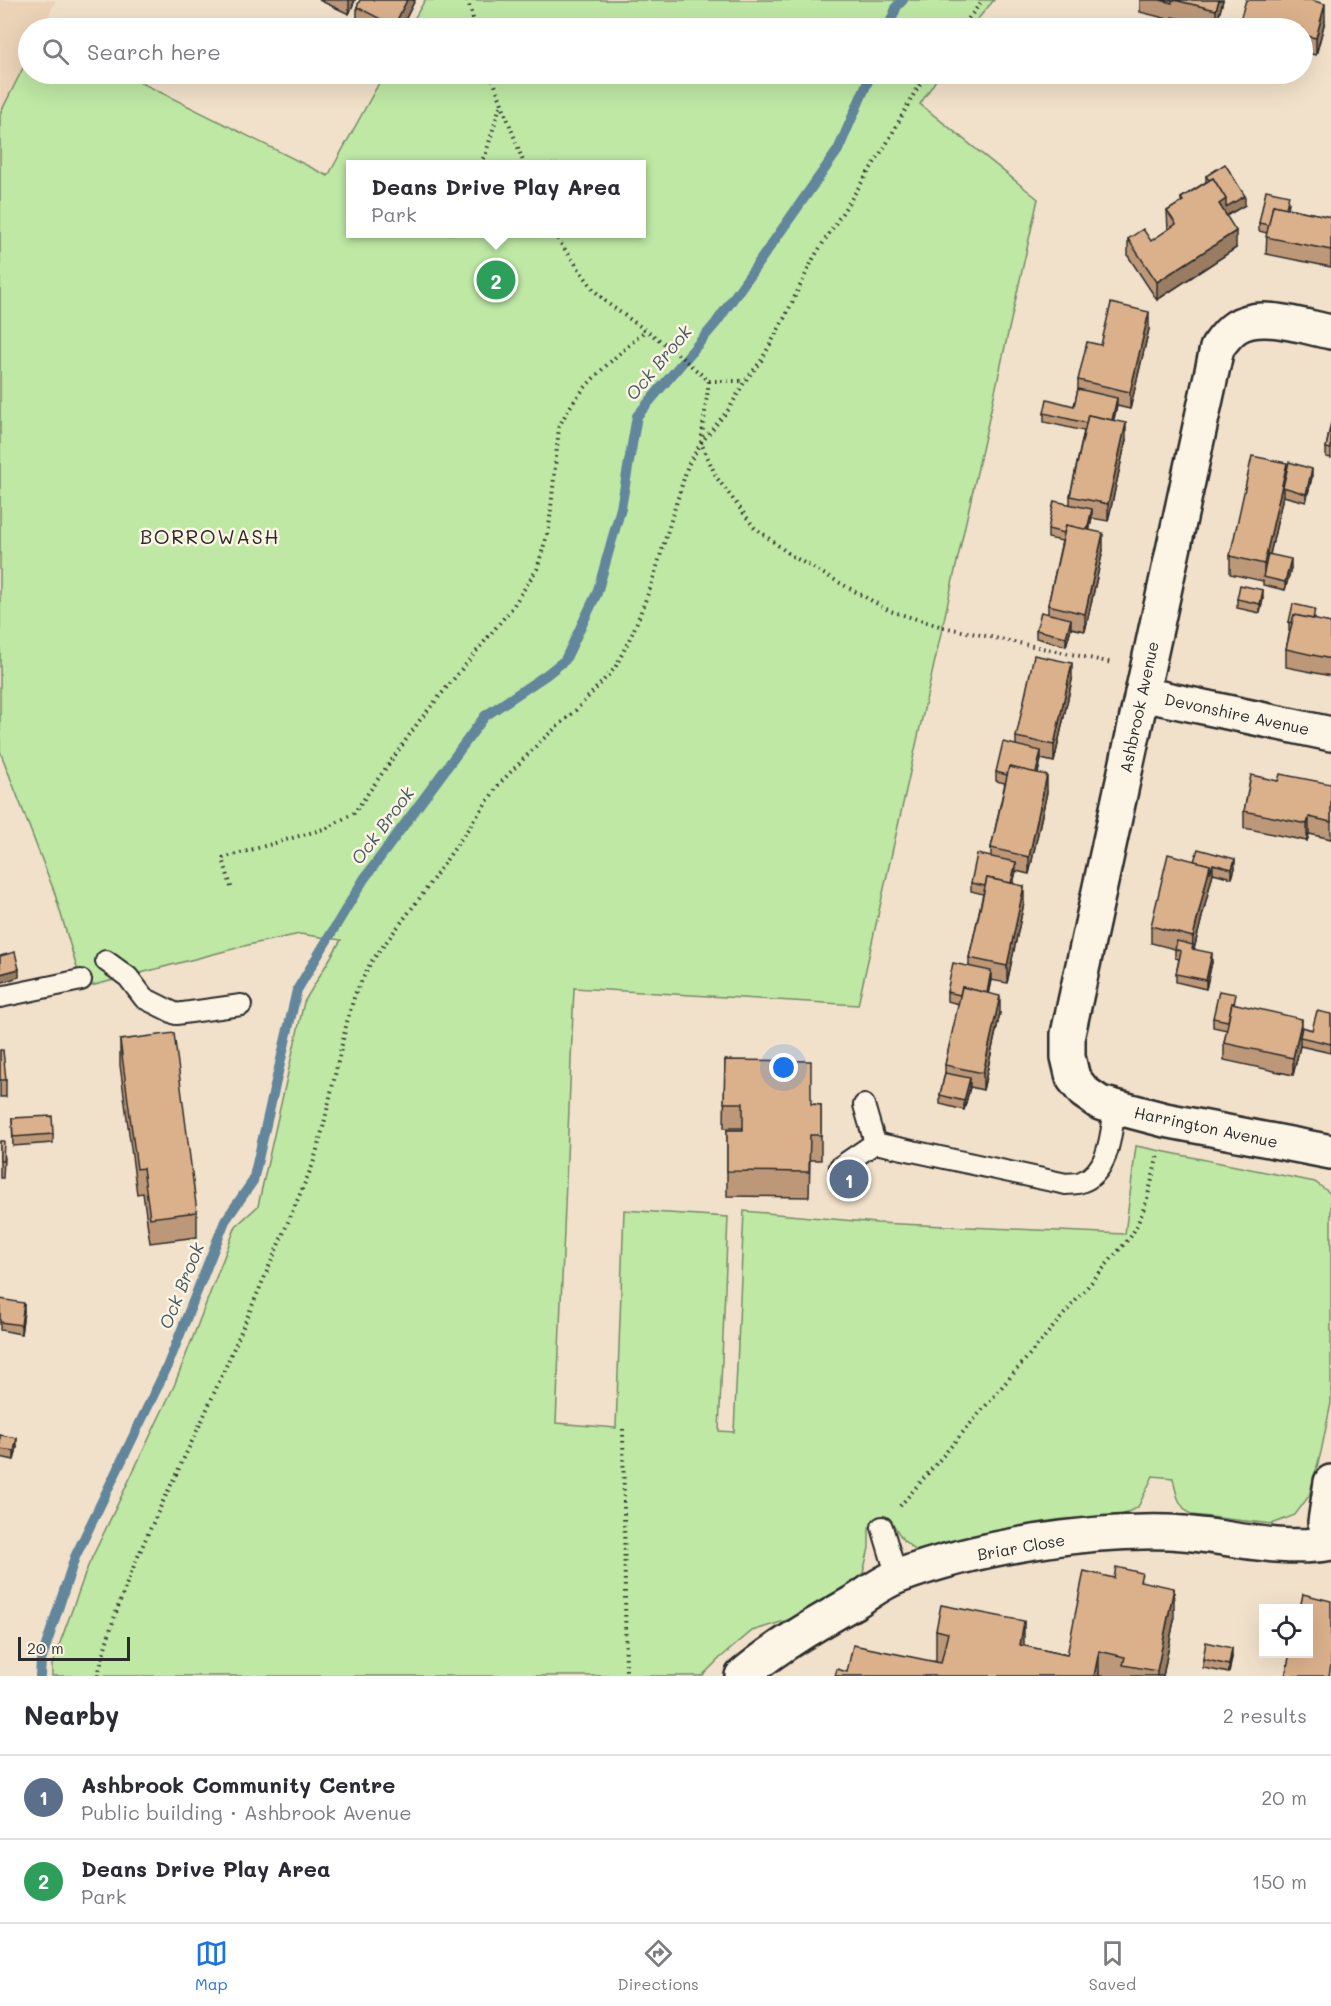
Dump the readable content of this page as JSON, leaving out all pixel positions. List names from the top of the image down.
{
  "streets": {
    "street": [
      "Ashbrook Avenue",
      "Devonshire Avenue",
      "Harrington Avenue",
      "Briar Close"
    ]
  },
  "crossings": [
    ["Ashbrook Avenue", "Devonshire Avenue"],
    ["Ashbrook Avenue", "Harrington Avenue"]
  ],
  "districts": ["BORROWASH"],
  "water": ["Ock Brook"],
  "scale_bar": "20 m",
  "page": {
    "search": "Search here",
    "popup": ["Deans Drive Play Area", "Park"],
    "pins": ["2", "1"],
    "scale": "20 m",
    "heading": ["Nearby", "2 results"],
    "list": [
      {
        "mark": "1",
        "name": "Ashbrook Community Centre",
        "note": "Public building · Ashbrook Avenue",
        "value": "20 m"
      },
      {
        "mark": "2",
        "name": "Deans Drive Play Area",
        "note": "Park",
        "value": "150 m"
      }
    ],
    "nav": ["Map", "Directions", "Saved"]
  }
}
